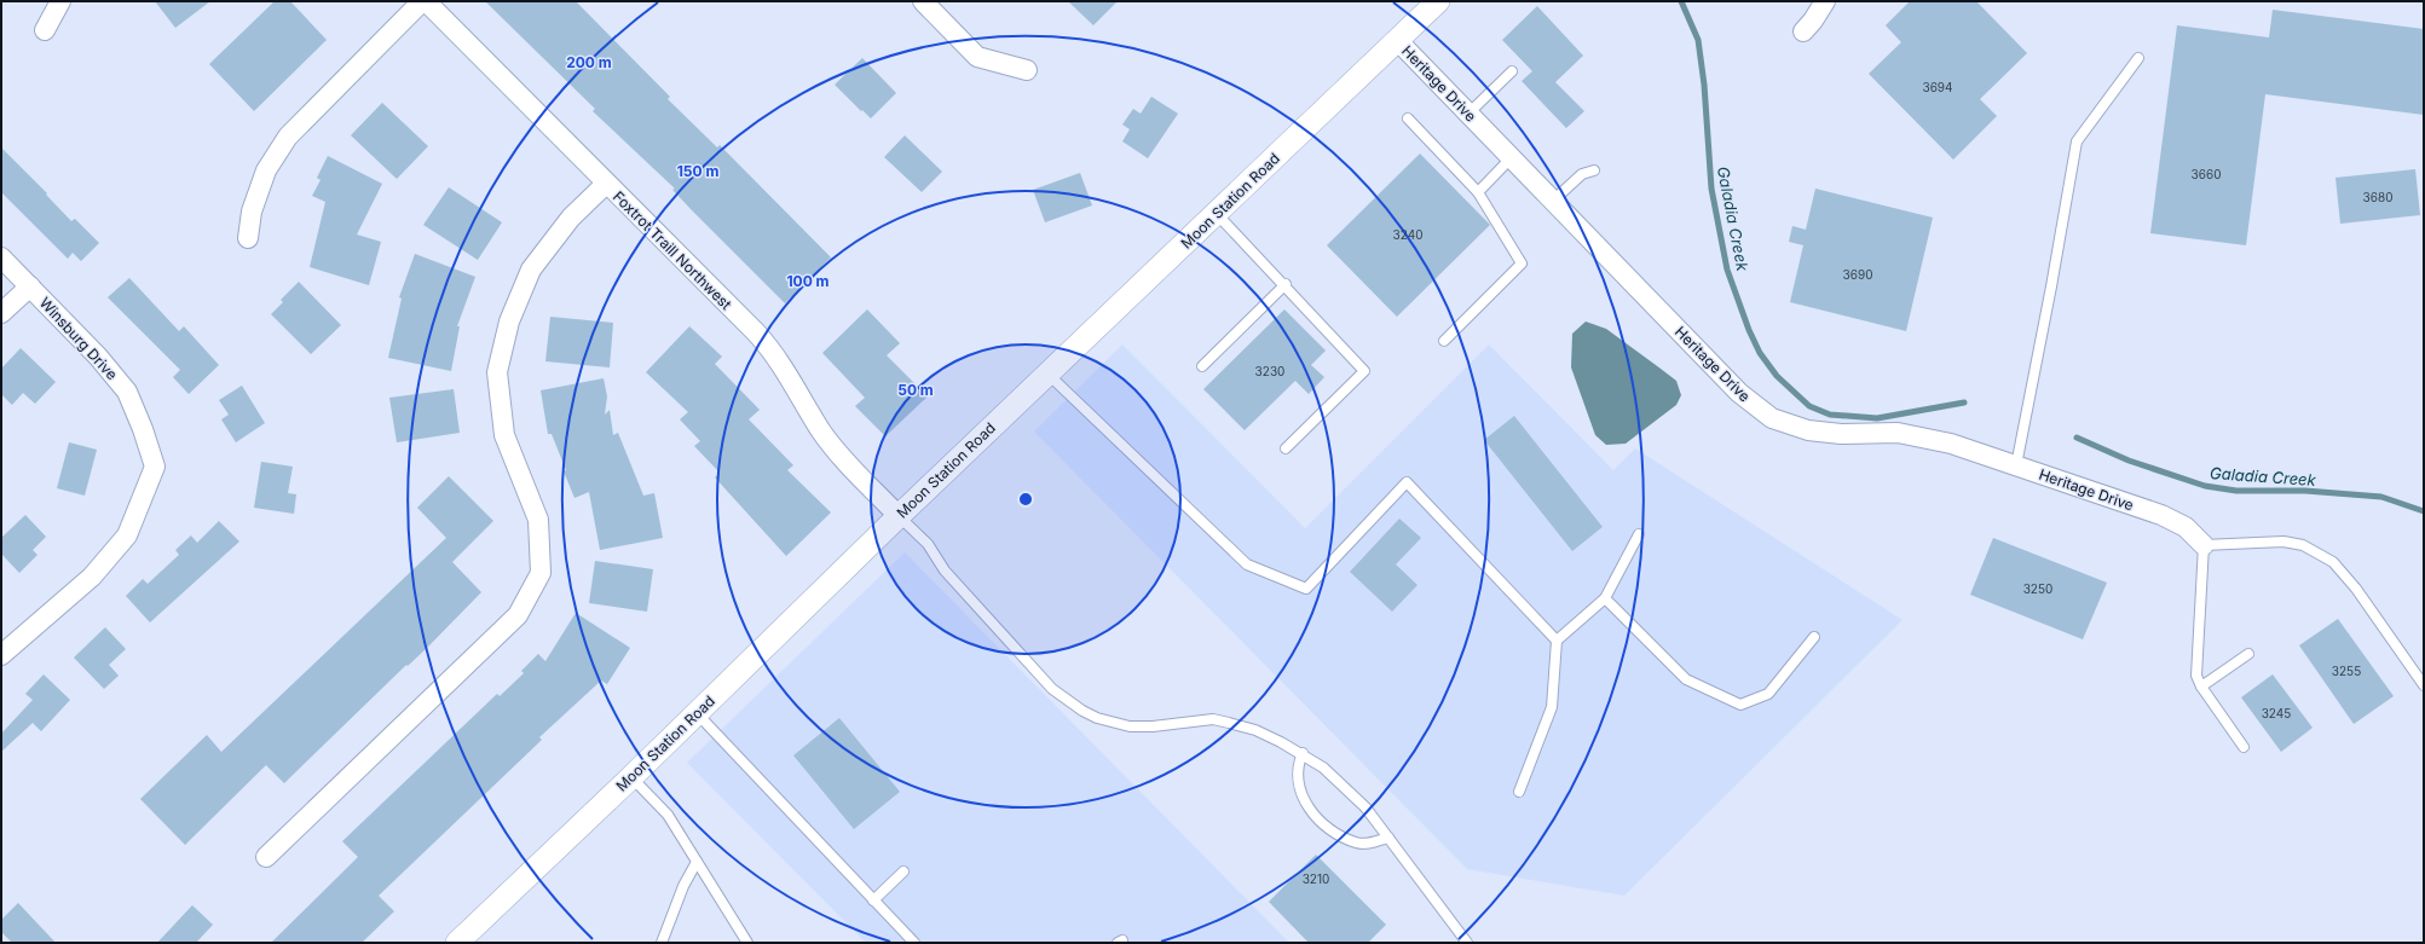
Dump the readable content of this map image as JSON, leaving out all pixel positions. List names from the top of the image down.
{
  "streets": {
    "street": [
      "Heritage Drive",
      "Moon Station Road",
      "Foxtrot Traill Northwest",
      "Winsburg Drive"
    ]
  },
  "crossings": [
    ["Heritage Drive", "Moon Station Road"],
    ["Moon Station Road", "Foxtrot Traill Northwest"]
  ],
  "water": ["Galadia Creek"],
  "house_numbers": [
    "3694",
    "3660",
    "3680",
    "3240",
    "3690",
    "3230",
    "3250",
    "3255",
    "3245",
    "3210"
  ],
  "rings": [
    "200 m",
    "150 m",
    "100 m",
    "50 m"
  ]
}
